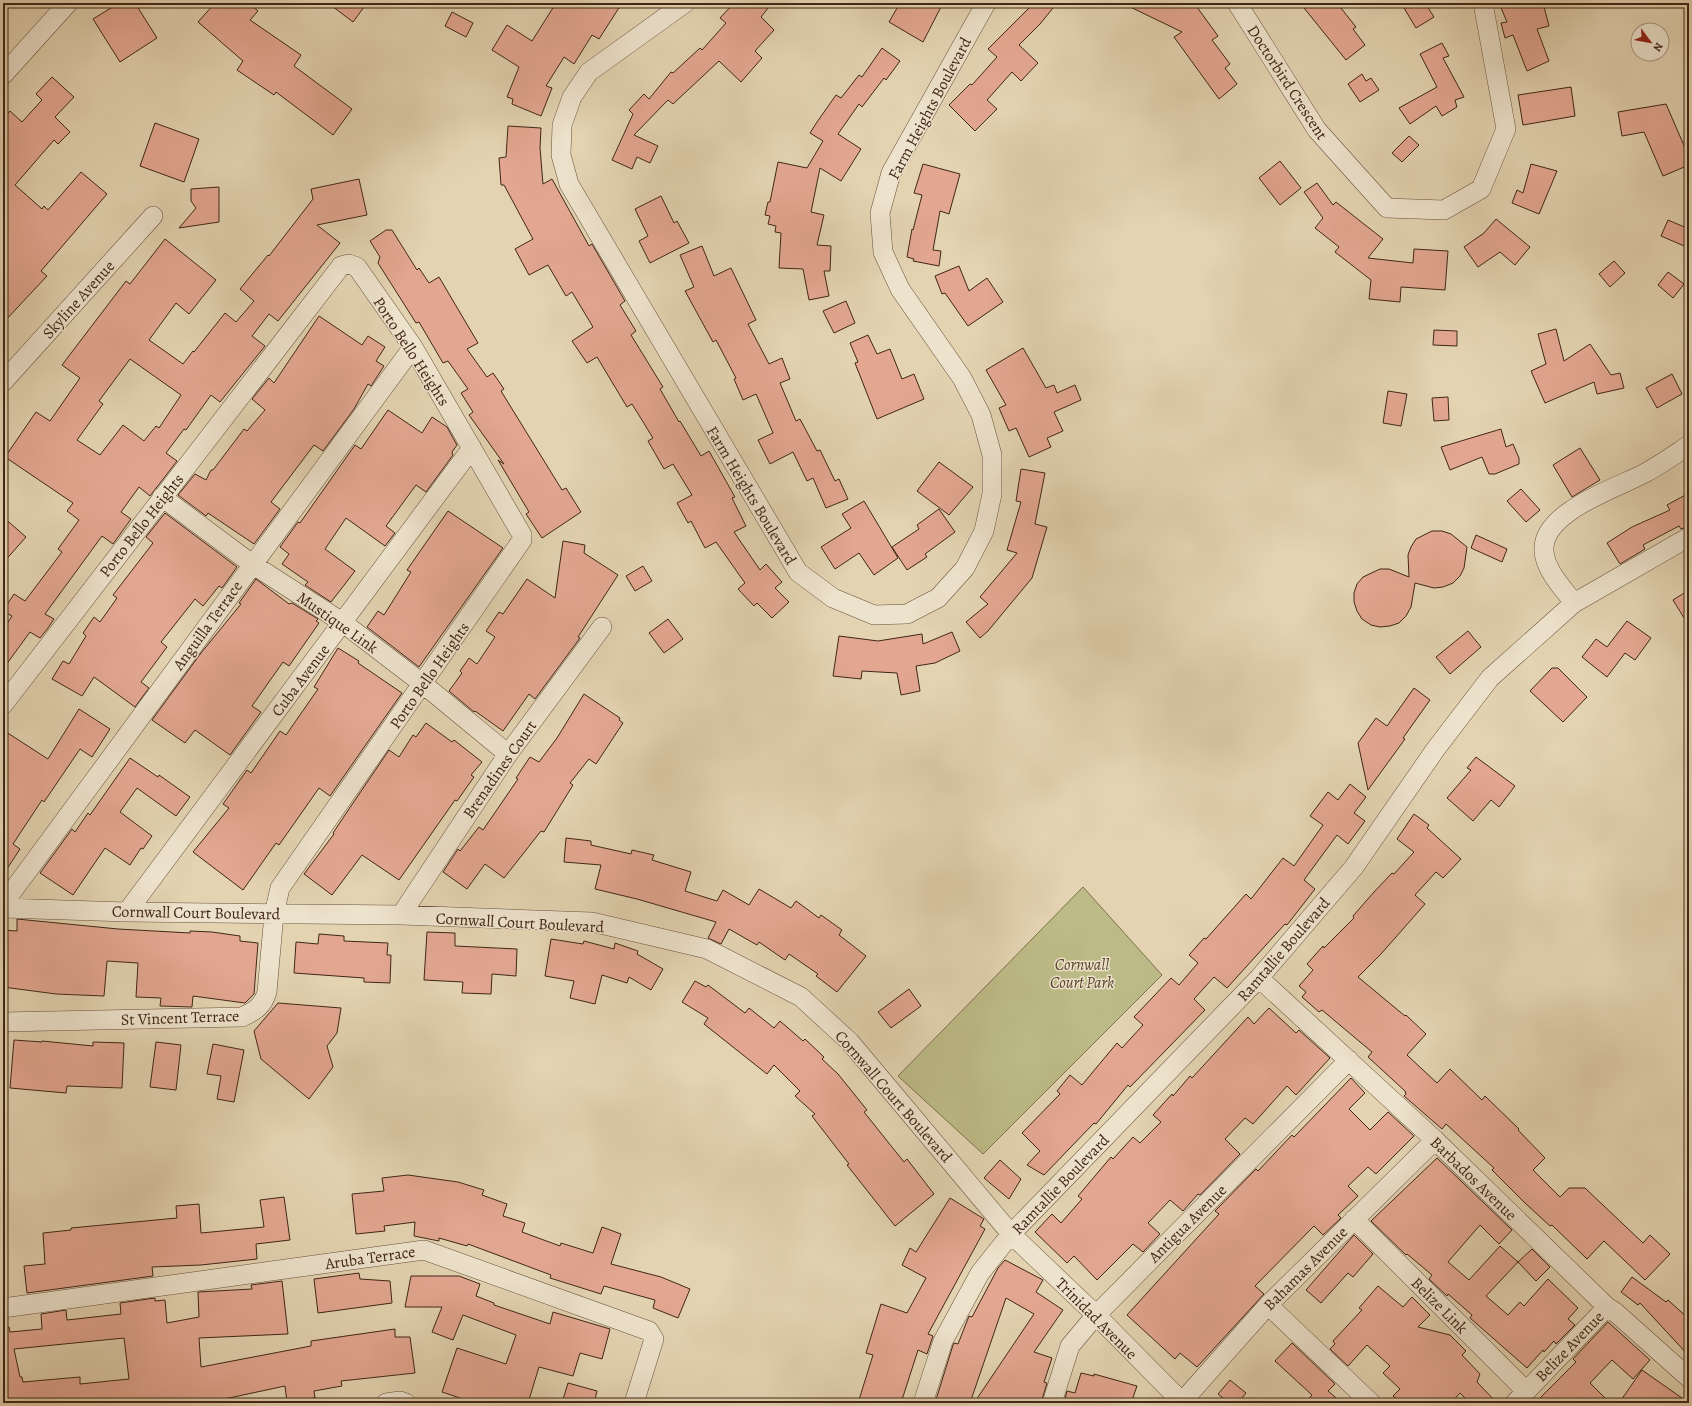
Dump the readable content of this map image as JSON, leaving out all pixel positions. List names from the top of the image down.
{
  "streets": {
    "street": [
      "Doctorbird Crescent",
      "Farm Heights Boulevard",
      "Skyline Avenue",
      "Porto Bello Heights",
      "Mustique Link",
      "Anguilla Terrace",
      "Cuba Avenue",
      "Brenadines Court",
      "Cornwall Court Boulevard",
      "Ramtallie Boulevard",
      "St Vincent Terrace",
      "Barbados Avenue",
      "Antigua Avenue",
      "Aruba Terrace",
      "Bahamas Avenue",
      "Belize Link",
      "Trinidad Avenue",
      "Belize Avenue"
    ]
  },
  "crossings": [
    ["Porto Bello Heights", "Mustique Link"],
    ["Porto Bello Heights", "Anguilla Terrace"],
    ["Porto Bello Heights", "Cuba Avenue"],
    ["Porto Bello Heights", "Cornwall Court Boulevard"],
    ["Porto Bello Heights", "St Vincent Terrace"],
    ["Mustique Link", "Anguilla Terrace"],
    ["Mustique Link", "Cuba Avenue"],
    ["Mustique Link", "Brenadines Court"],
    ["Cuba Avenue", "Cornwall Court Boulevard"],
    ["Brenadines Court", "Cornwall Court Boulevard"],
    ["Cornwall Court Boulevard", "Ramtallie Boulevard"],
    ["Cornwall Court Boulevard", "St Vincent Terrace"],
    ["Cornwall Court Boulevard", "Trinidad Avenue"],
    ["Ramtallie Boulevard", "Barbados Avenue"],
    ["Ramtallie Boulevard", "Trinidad Avenue"],
    ["Barbados Avenue", "Antigua Avenue"],
    ["Barbados Avenue", "Bahamas Avenue"],
    ["Barbados Avenue", "Belize Avenue"],
    ["Antigua Avenue", "Trinidad Avenue"],
    ["Bahamas Avenue", "Belize Link"],
    ["Bahamas Avenue", "Trinidad Avenue"],
    ["Belize Link", "Belize Avenue"]
  ],
  "parks": ["Cornwall Court Park"],
  "north": "bottom right"
}
